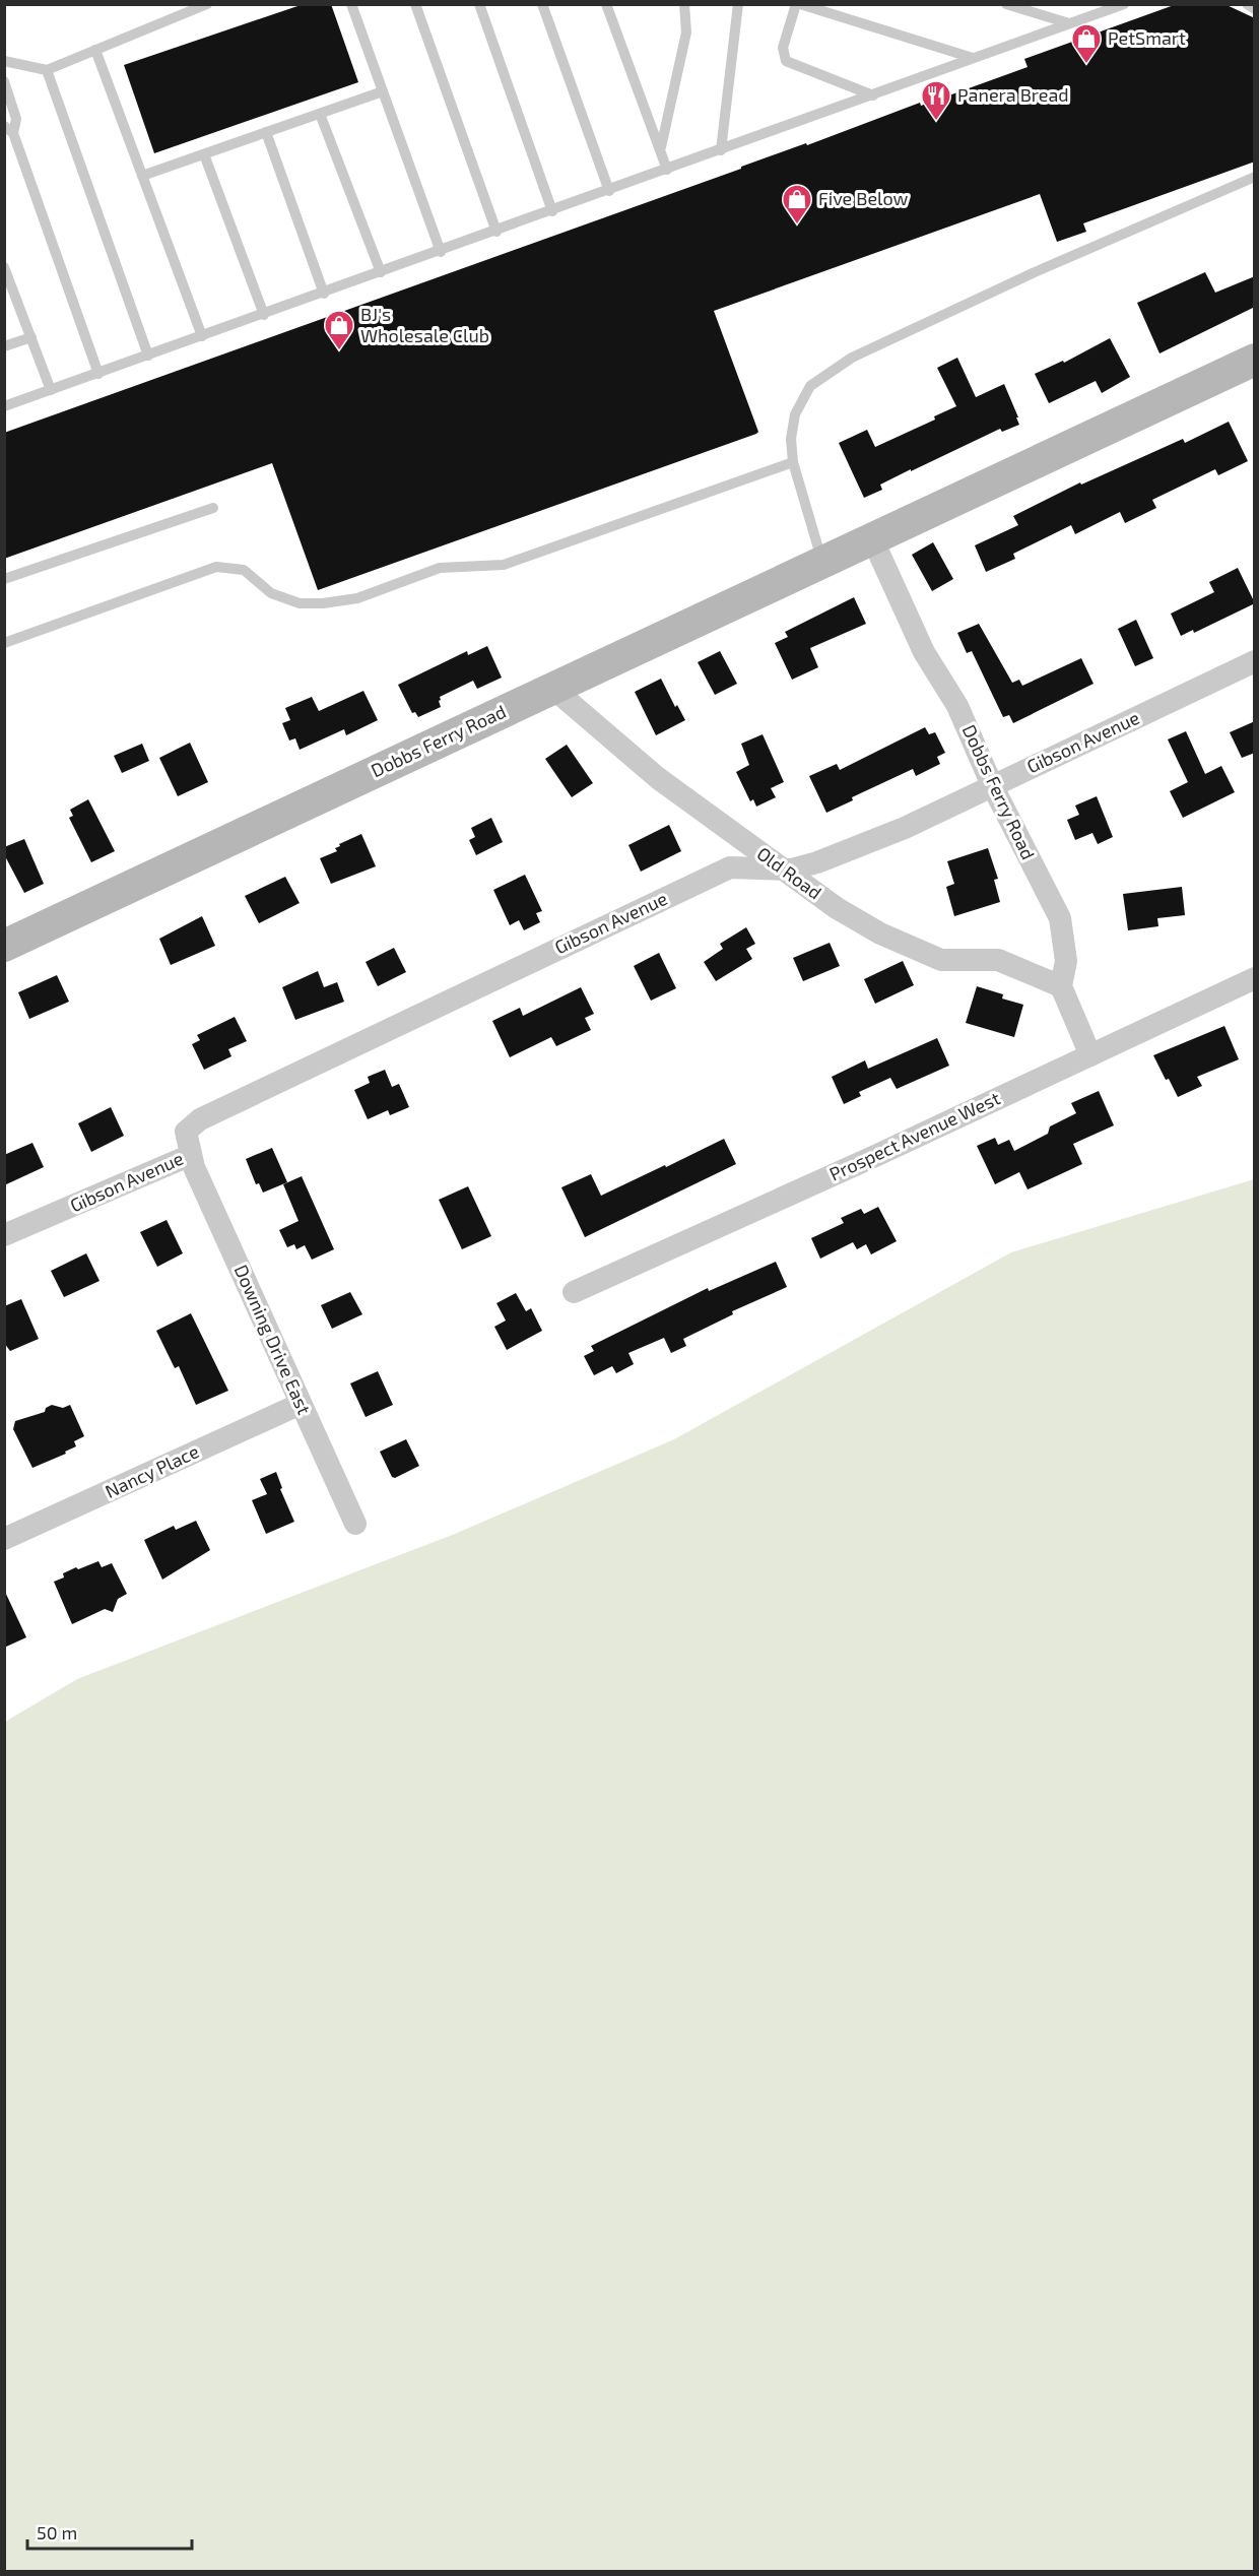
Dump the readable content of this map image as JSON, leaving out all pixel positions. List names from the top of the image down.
{
  "streets": {
    "main road": ["Dobbs Ferry Road"],
    "street": [
      "Gibson Avenue",
      "Old Road",
      "Prospect Avenue West",
      "Downing Drive East",
      "Nancy Place"
    ]
  },
  "crossings": [
    ["Dobbs Ferry Road", "Gibson Avenue"],
    ["Dobbs Ferry Road", "Old Road"],
    ["Gibson Avenue", "Old Road"],
    ["Gibson Avenue", "Downing Drive East"],
    ["Downing Drive East", "Nancy Place"]
  ],
  "places": {
    "shop": ["PetSmart", "Five Below", "BJ's Wholesale Club"],
    "restaurant": ["Panera Bread"]
  },
  "scale_bar": "50 m"
}
